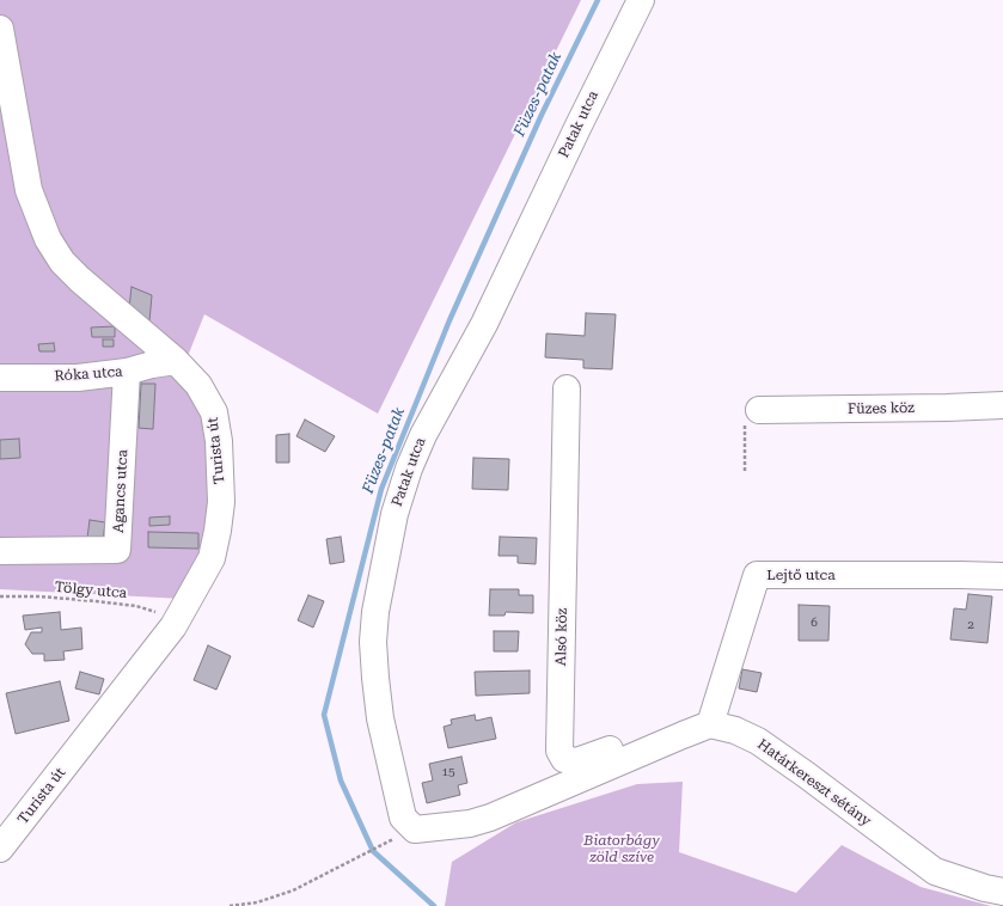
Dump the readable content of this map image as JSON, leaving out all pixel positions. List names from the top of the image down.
{
  "streets": {
    "street": [
      "Patak utca",
      "Róka utca",
      "Füzes köz",
      "Turista út",
      "Agancs utca",
      "Lejtő utca",
      "Alsó köz",
      "Határkereszt sétány"
    ],
    "path": ["Tölgy utca"]
  },
  "crossings": [
    ["Patak utca", "Alsó köz"],
    ["Róka utca", "Turista út"],
    ["Róka utca", "Agancs utca"],
    ["Turista út", "Tölgy utca"],
    ["Lejtő utca", "Határkereszt sétány"]
  ],
  "water": ["Füzes-patak"],
  "parks": ["Biatorbágy zöld szíve"],
  "house_numbers": ["6", "2", "15"]
}
